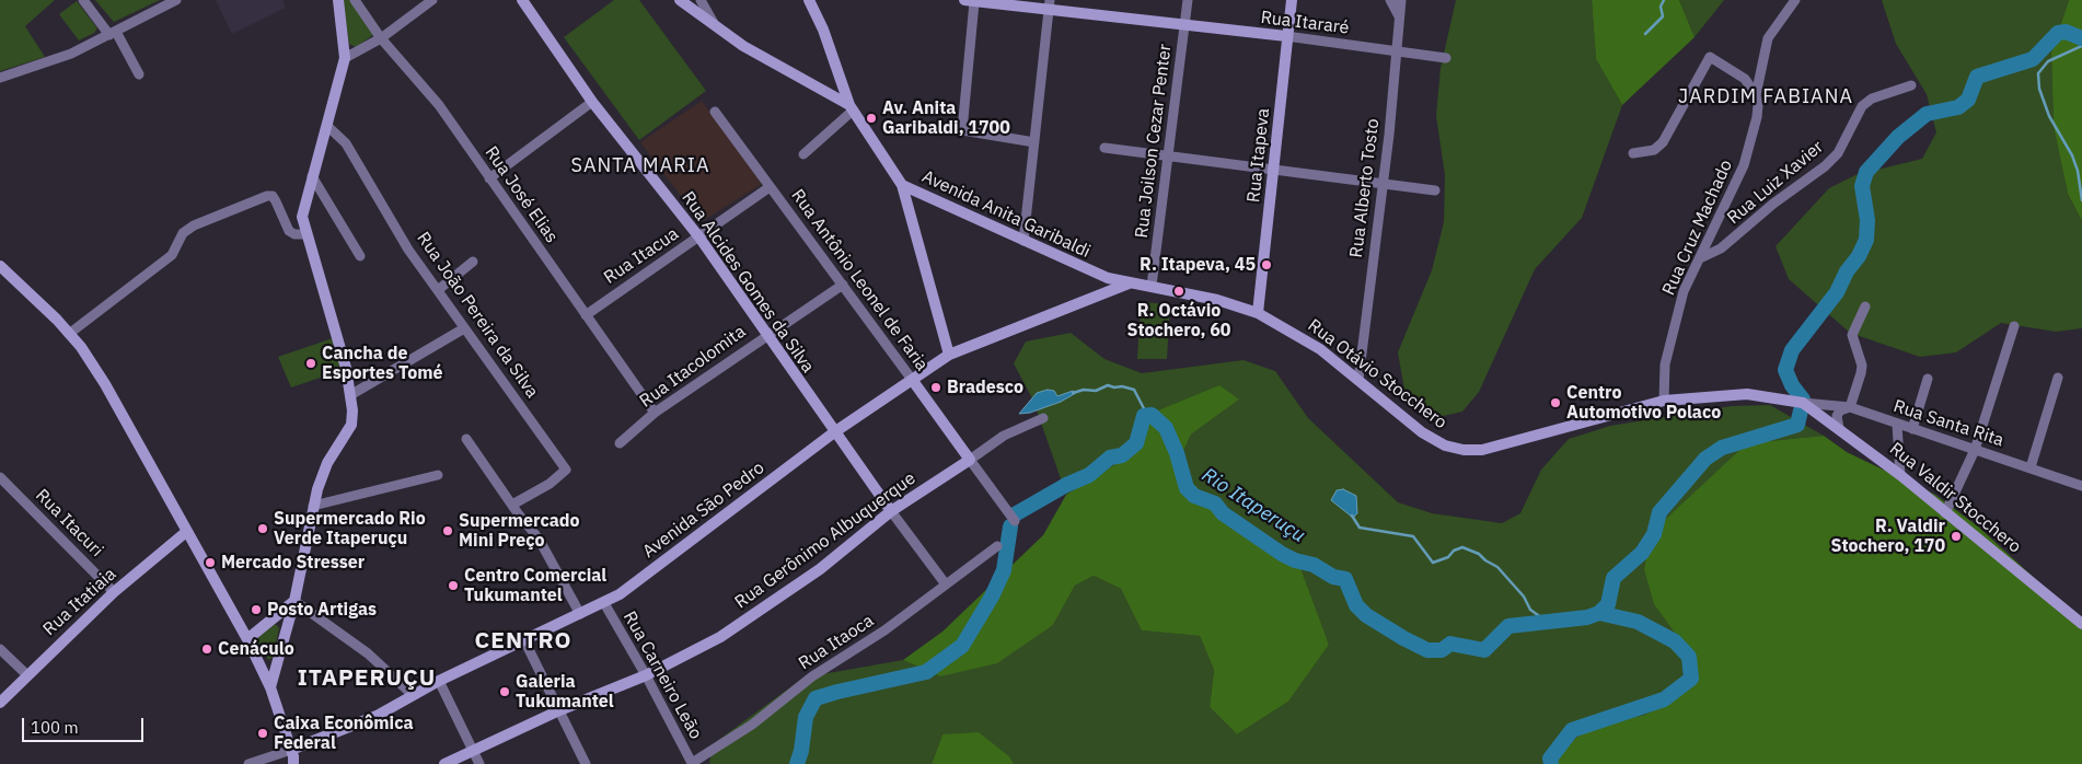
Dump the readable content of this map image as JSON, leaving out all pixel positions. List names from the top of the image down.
{
  "streets": {
    "street": [
      "Rua Itararé",
      "Rua Joilson Cezar Penter",
      "Rua Itapeva",
      "Rua Luiz Xavier",
      "Rua Alberto Tosto",
      "Rua José Elias",
      "Avenida Anita Garibaldi",
      "Rua Cruz Machado",
      "Rua Itacua",
      "Rua Antônio Leonel de Faria",
      "Rua Alcides Gomes da Silva",
      "Rua João Pereira da Silva",
      "Rua Itacolomita",
      "Rua Otávio Stocchero",
      "Rua Santa Rita",
      "Rua Valdir Stocchero",
      "Avenida São Pedro",
      "Rua Itacuri",
      "Rua Gerônimo Albuquerque",
      "Rua Itatiaia",
      "Rua Itaoca",
      "Rua Carneiro Leão"
    ]
  },
  "crossings": [
    ["Rua Itararé", "Rua Joilson Cezar Penter"],
    ["Rua Itararé", "Rua Itapeva"],
    ["Rua Itararé", "Rua Alberto Tosto"],
    ["Rua Joilson Cezar Penter", "Rua Otávio Stocchero"],
    ["Rua Itapeva", "Rua Otávio Stocchero"],
    ["Rua Luiz Xavier", "Rua Cruz Machado"],
    ["Rua Alberto Tosto", "Rua Otávio Stocchero"],
    ["Rua José Elias", "Rua Itacua"],
    ["Rua José Elias", "Rua Itacolomita"],
    ["Avenida Anita Garibaldi", "Rua Otávio Stocchero"],
    ["Avenida Anita Garibaldi", "Avenida São Pedro"],
    ["Rua Cruz Machado", "Rua Otávio Stocchero"],
    ["Rua Itacua", "Rua Antônio Leonel de Faria"],
    ["Rua Itacua", "Rua Alcides Gomes da Silva"],
    ["Rua Antônio Leonel de Faria", "Rua Itacolomita"],
    ["Rua Antônio Leonel de Faria", "Avenida São Pedro"],
    ["Rua Antônio Leonel de Faria", "Rua Gerônimo Albuquerque"],
    ["Rua Alcides Gomes da Silva", "Rua Itacolomita"],
    ["Rua Alcides Gomes da Silva", "Avenida São Pedro"],
    ["Rua Alcides Gomes da Silva", "Rua Gerônimo Albuquerque"],
    ["Rua Alcides Gomes da Silva", "Rua Itaoca"],
    ["Rua Otávio Stocchero", "Rua Santa Rita"],
    ["Rua Otávio Stocchero", "Rua Valdir Stocchero"],
    ["Rua Otávio Stocchero", "Avenida São Pedro"],
    ["Rua Santa Rita", "Rua Valdir Stocchero"],
    ["Avenida São Pedro", "Rua Carneiro Leão"],
    ["Rua Itacuri", "Rua Itatiaia"],
    ["Rua Gerônimo Albuquerque", "Rua Carneiro Leão"],
    ["Rua Itaoca", "Rua Carneiro Leão"]
  ],
  "districts": [
    "JARDIM FABIANA",
    "SANTA MARIA",
    "CENTRO",
    "ITAPERUÇU"
  ],
  "water": ["Rio Itaperuçu"],
  "places": [
    "Av. Anita Garibaldi, 1700",
    "R. Itapeva, 45",
    "R. Octávio Stochero, 60",
    "Cancha de Esportes Tomé",
    "Bradesco",
    "Centro Automotivo Polaco",
    "Supermercado Rio Verde Itaperuçu",
    "Supermercado Mini Preço",
    "R. Valdir Stochero, 170",
    "Mercado Stresser",
    "Centro Comercial Tukumantel",
    "Posto Artigas",
    "Cenáculo",
    "Galeria Tukumantel",
    "Caixa Econômica Federal"
  ],
  "scale_bar": "100 m"
}
